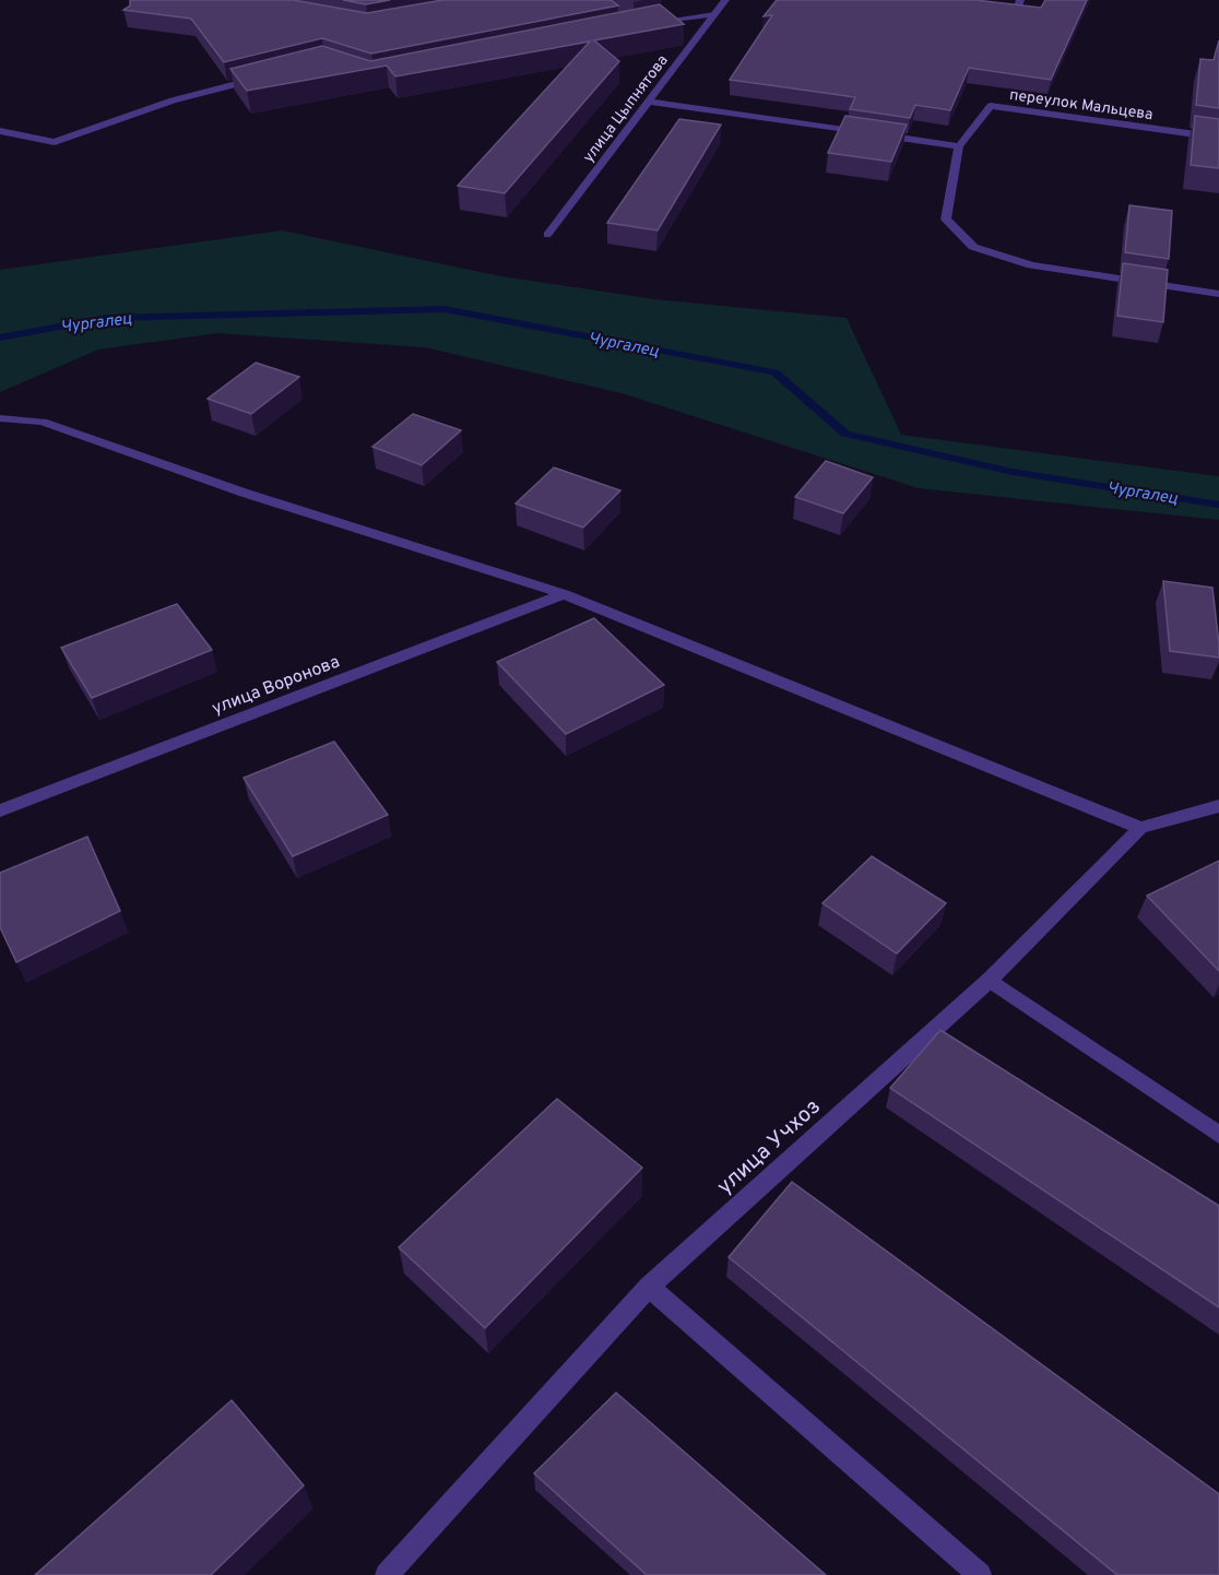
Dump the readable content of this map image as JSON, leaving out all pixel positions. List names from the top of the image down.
{
  "streets": {
    "street": [
      "переулок Мальцева",
      "улица Цыпнятова",
      "улица Воронова",
      "улица Учхоз"
    ]
  },
  "water": ["Чургалец"]
}
